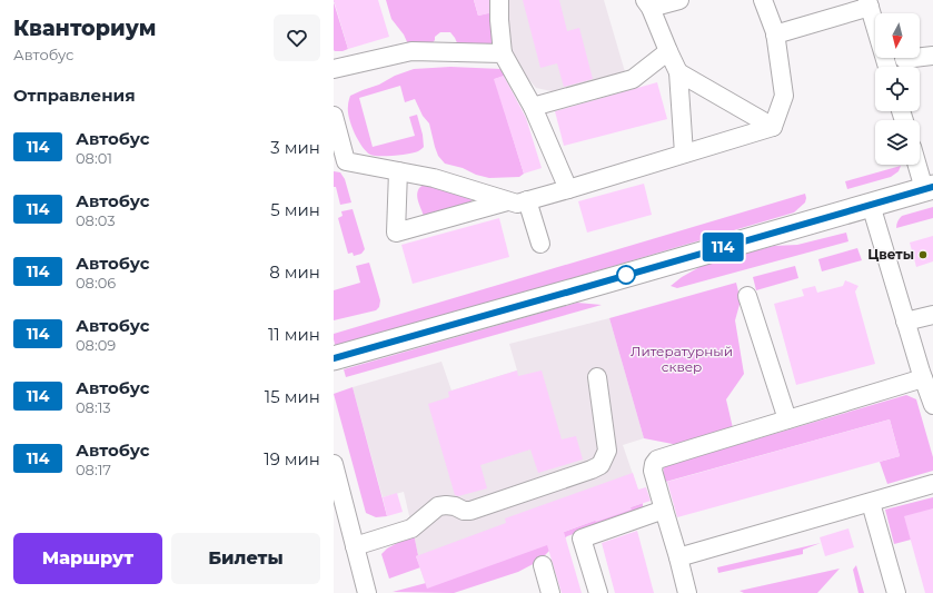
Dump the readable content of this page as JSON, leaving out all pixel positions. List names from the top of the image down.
{
  "parks": ["Литературный сквер"],
  "places": ["Цветы"],
  "lines": ["bus line 114"],
  "north": "bottom",
  "page": {
    "heading": [
      ["Кванториум", "Автобус"],
      "Отправления"
    ],
    "on_map": "114",
    "list": [
      {
        "mark": "114",
        "name": "Автобус",
        "note": "08:01",
        "value": "3 мин"
      },
      {
        "mark": "114",
        "name": "Автобус",
        "note": "08:03",
        "value": "5 мин"
      },
      {
        "mark": "114",
        "name": "Автобус",
        "note": "08:06",
        "value": "8 мин"
      },
      {
        "mark": "114",
        "name": "Автобус",
        "note": "08:09",
        "value": "11 мин"
      },
      {
        "mark": "114",
        "name": "Автобус",
        "note": "08:13",
        "value": "15 мин"
      },
      {
        "mark": "114",
        "name": "Автобус",
        "note": "08:17",
        "value": "19 мин"
      }
    ],
    "buttons": ["Маршрут", "Билеты"]
  }
}
